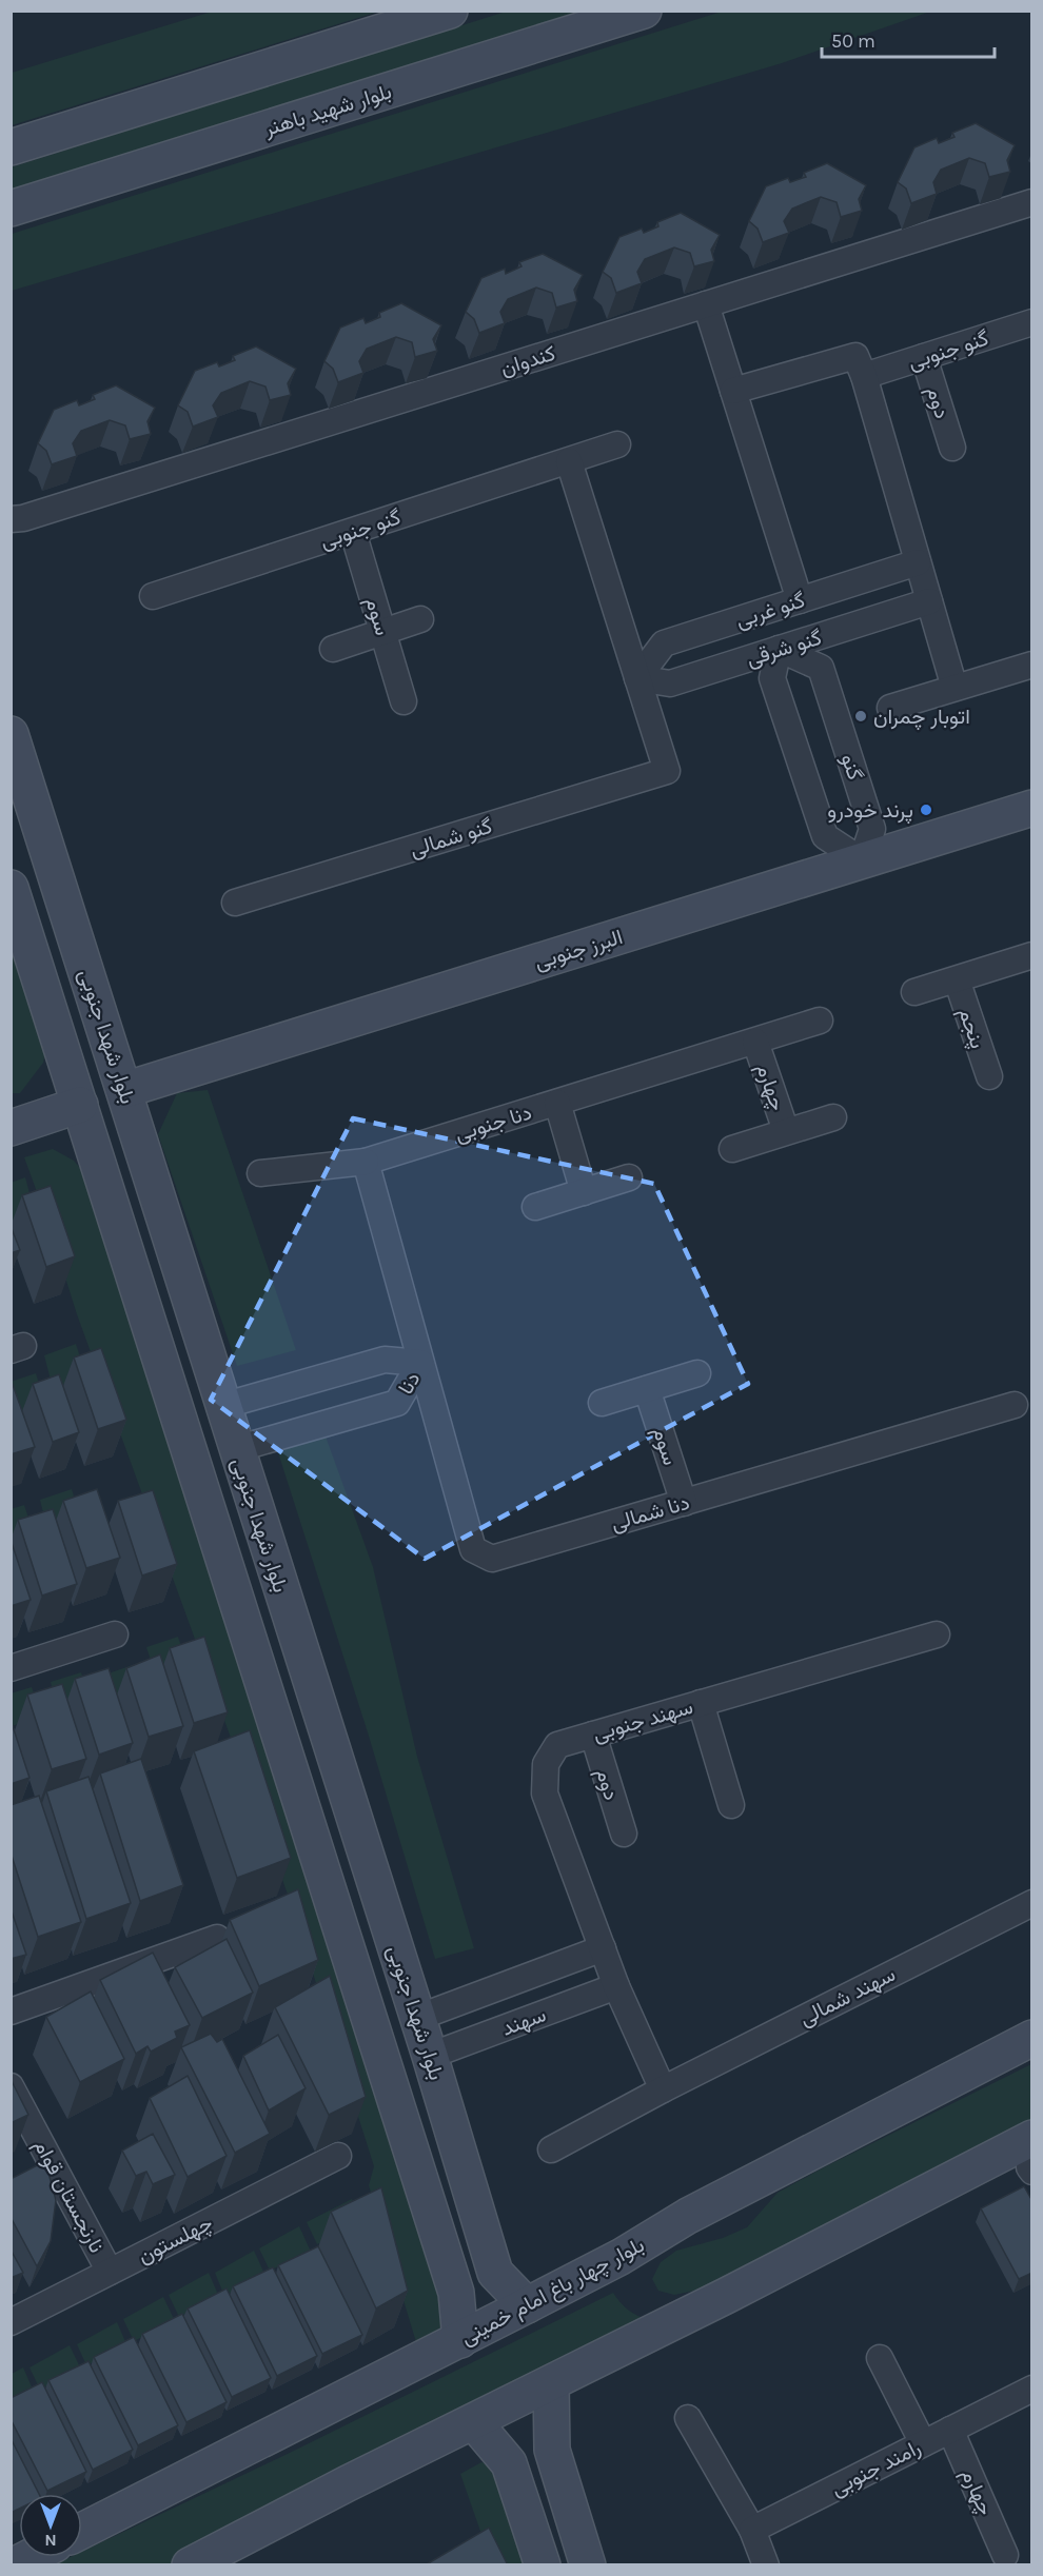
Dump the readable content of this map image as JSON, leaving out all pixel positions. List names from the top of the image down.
{
  "streets": {
    "street": [
      "بلوار شهید باهنر",
      "گنو جنوبی",
      "کندوان",
      "دوم",
      "گنو غربی",
      "سوم",
      "گنو شرقی",
      "گنو",
      "گنو شمالی",
      "البرز جنوبی",
      "پنجم",
      "بلوار شهدا جنوبی",
      "چهارم",
      "دنا جنوبی",
      "دنا",
      "دنا شمالی",
      "سهند جنوبی",
      "سهند شمالی",
      "سهند",
      "نارنجستان قوام",
      "چهلستون",
      "بلوار چهار باغ امام خمینی",
      "رامند جنوبی"
    ]
  },
  "crossings": [
    ["گنو جنوبی", "دوم"],
    ["گنو جنوبی", "سوم"],
    ["دوم", "سهند جنوبی"],
    ["گنو غربی", "گنو شرقی"],
    ["گنو غربی", "گنو شمالی"],
    ["سوم", "دنا شمالی"],
    ["گنو شرقی", "گنو"],
    ["گنو شرقی", "گنو شمالی"],
    ["گنو", "البرز جنوبی"],
    ["البرز جنوبی", "بلوار شهدا جنوبی"],
    ["بلوار شهدا جنوبی", "دنا"],
    ["بلوار شهدا جنوبی", "سهند"],
    ["بلوار شهدا جنوبی", "بلوار چهار باغ امام خمینی"],
    ["چهارم", "دنا جنوبی"],
    ["چهارم", "رامند جنوبی"],
    ["دنا", "دنا شمالی"],
    ["سهند جنوبی", "سهند"],
    ["نارنجستان قوام", "چهلستون"]
  ],
  "places": ["اتوبار چمران", "پرند خودرو"],
  "scale_bar": "50 m",
  "north": "bottom"
}
